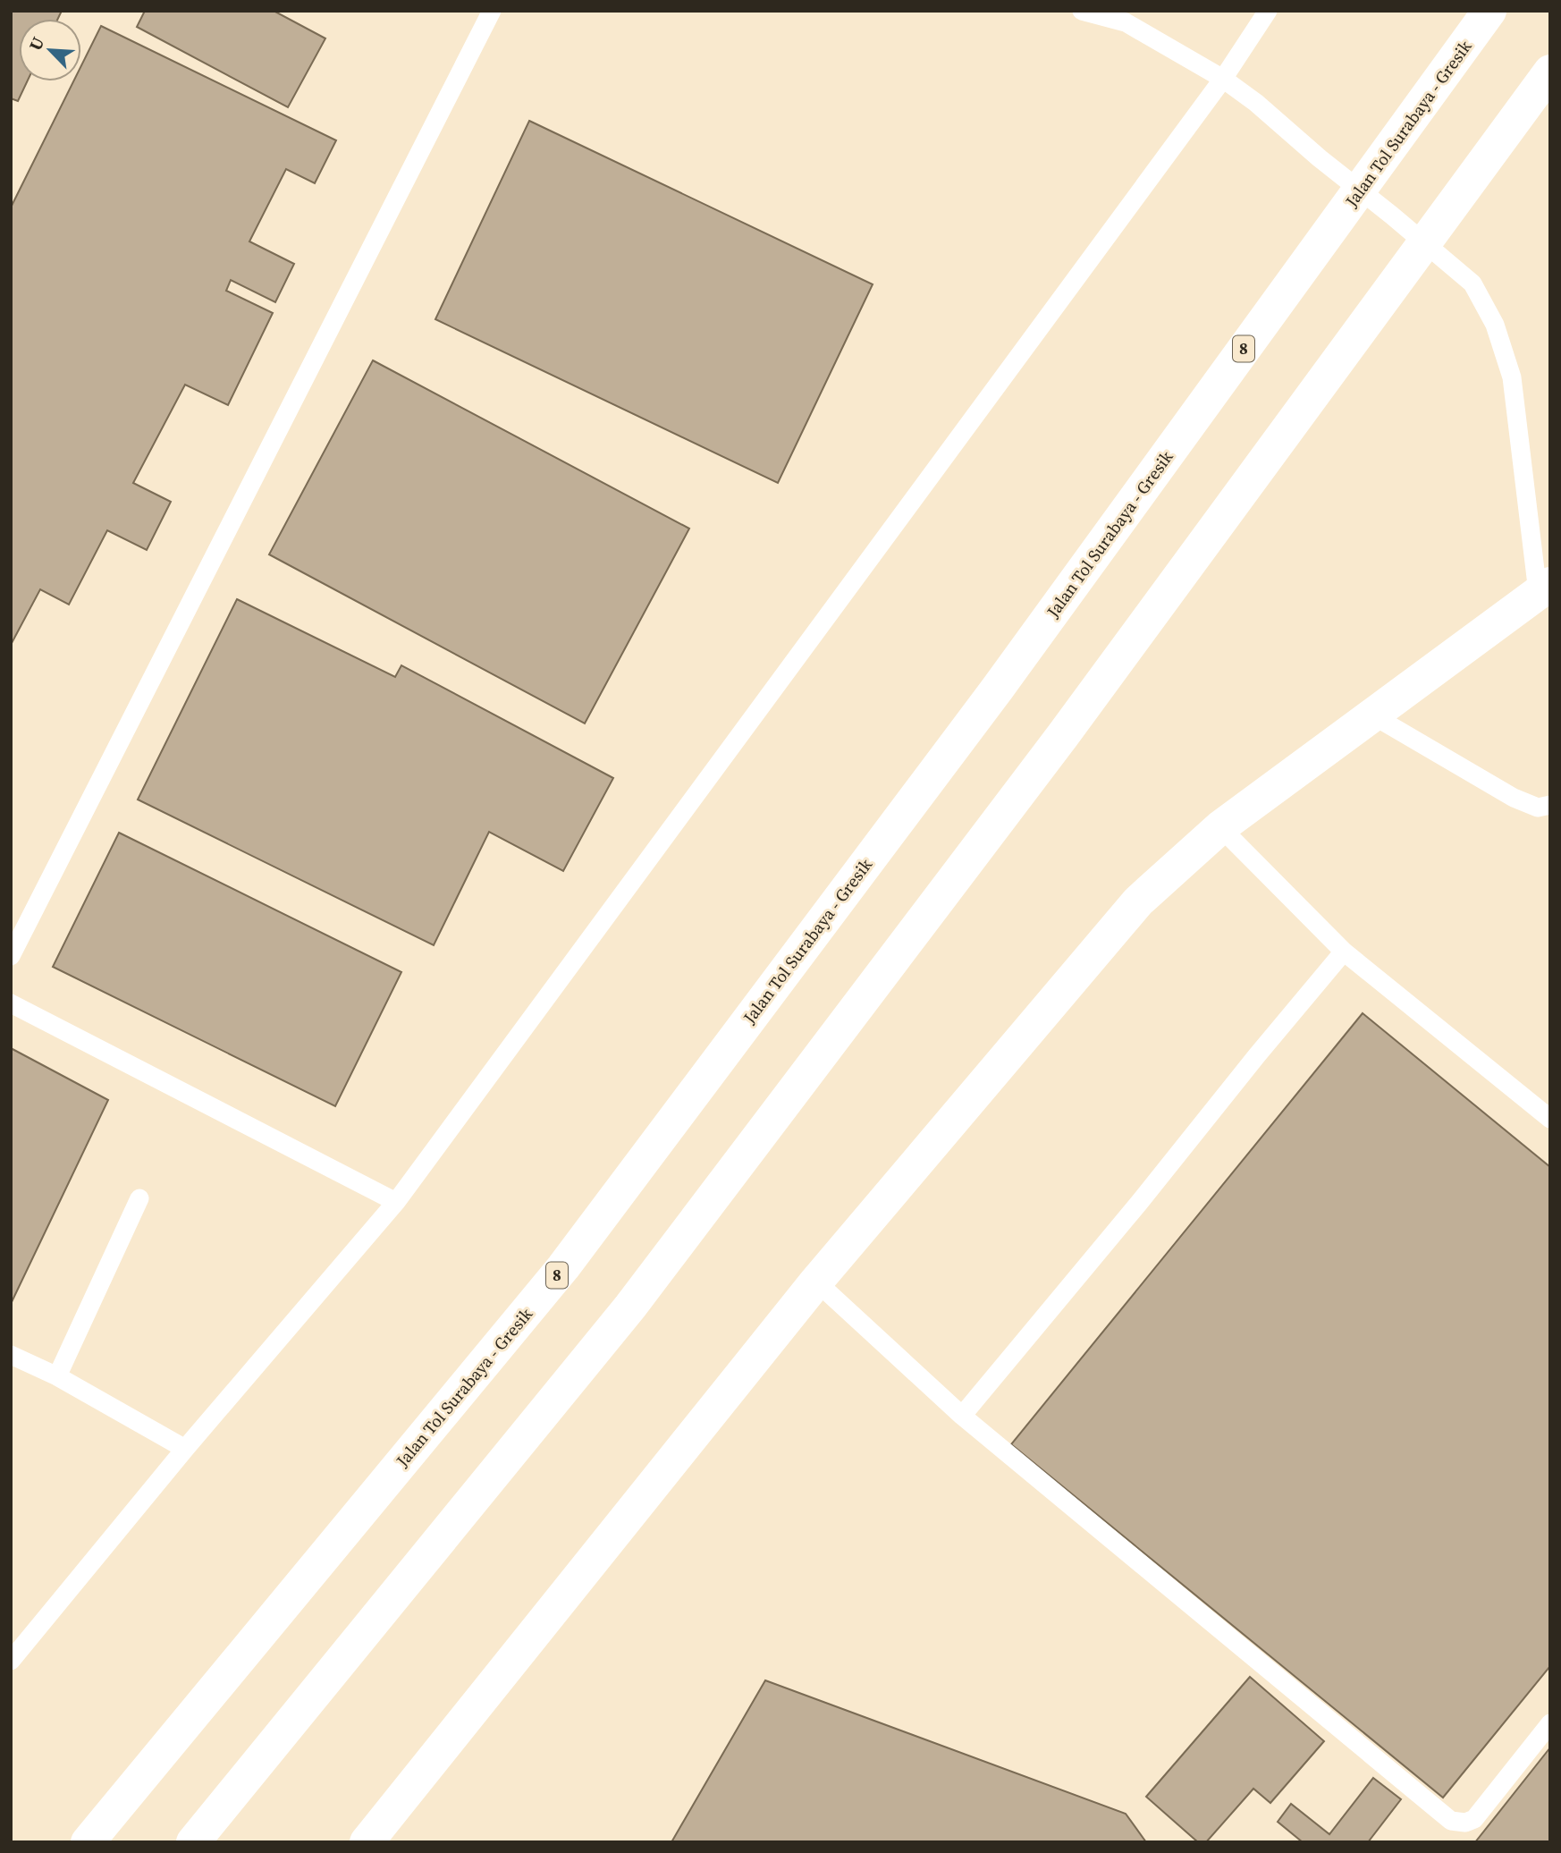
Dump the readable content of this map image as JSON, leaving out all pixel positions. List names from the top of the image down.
{
  "streets": {
    "main road": ["Jalan Tol Surabaya - Gresik", "8"]
  },
  "north": "top left"
}
